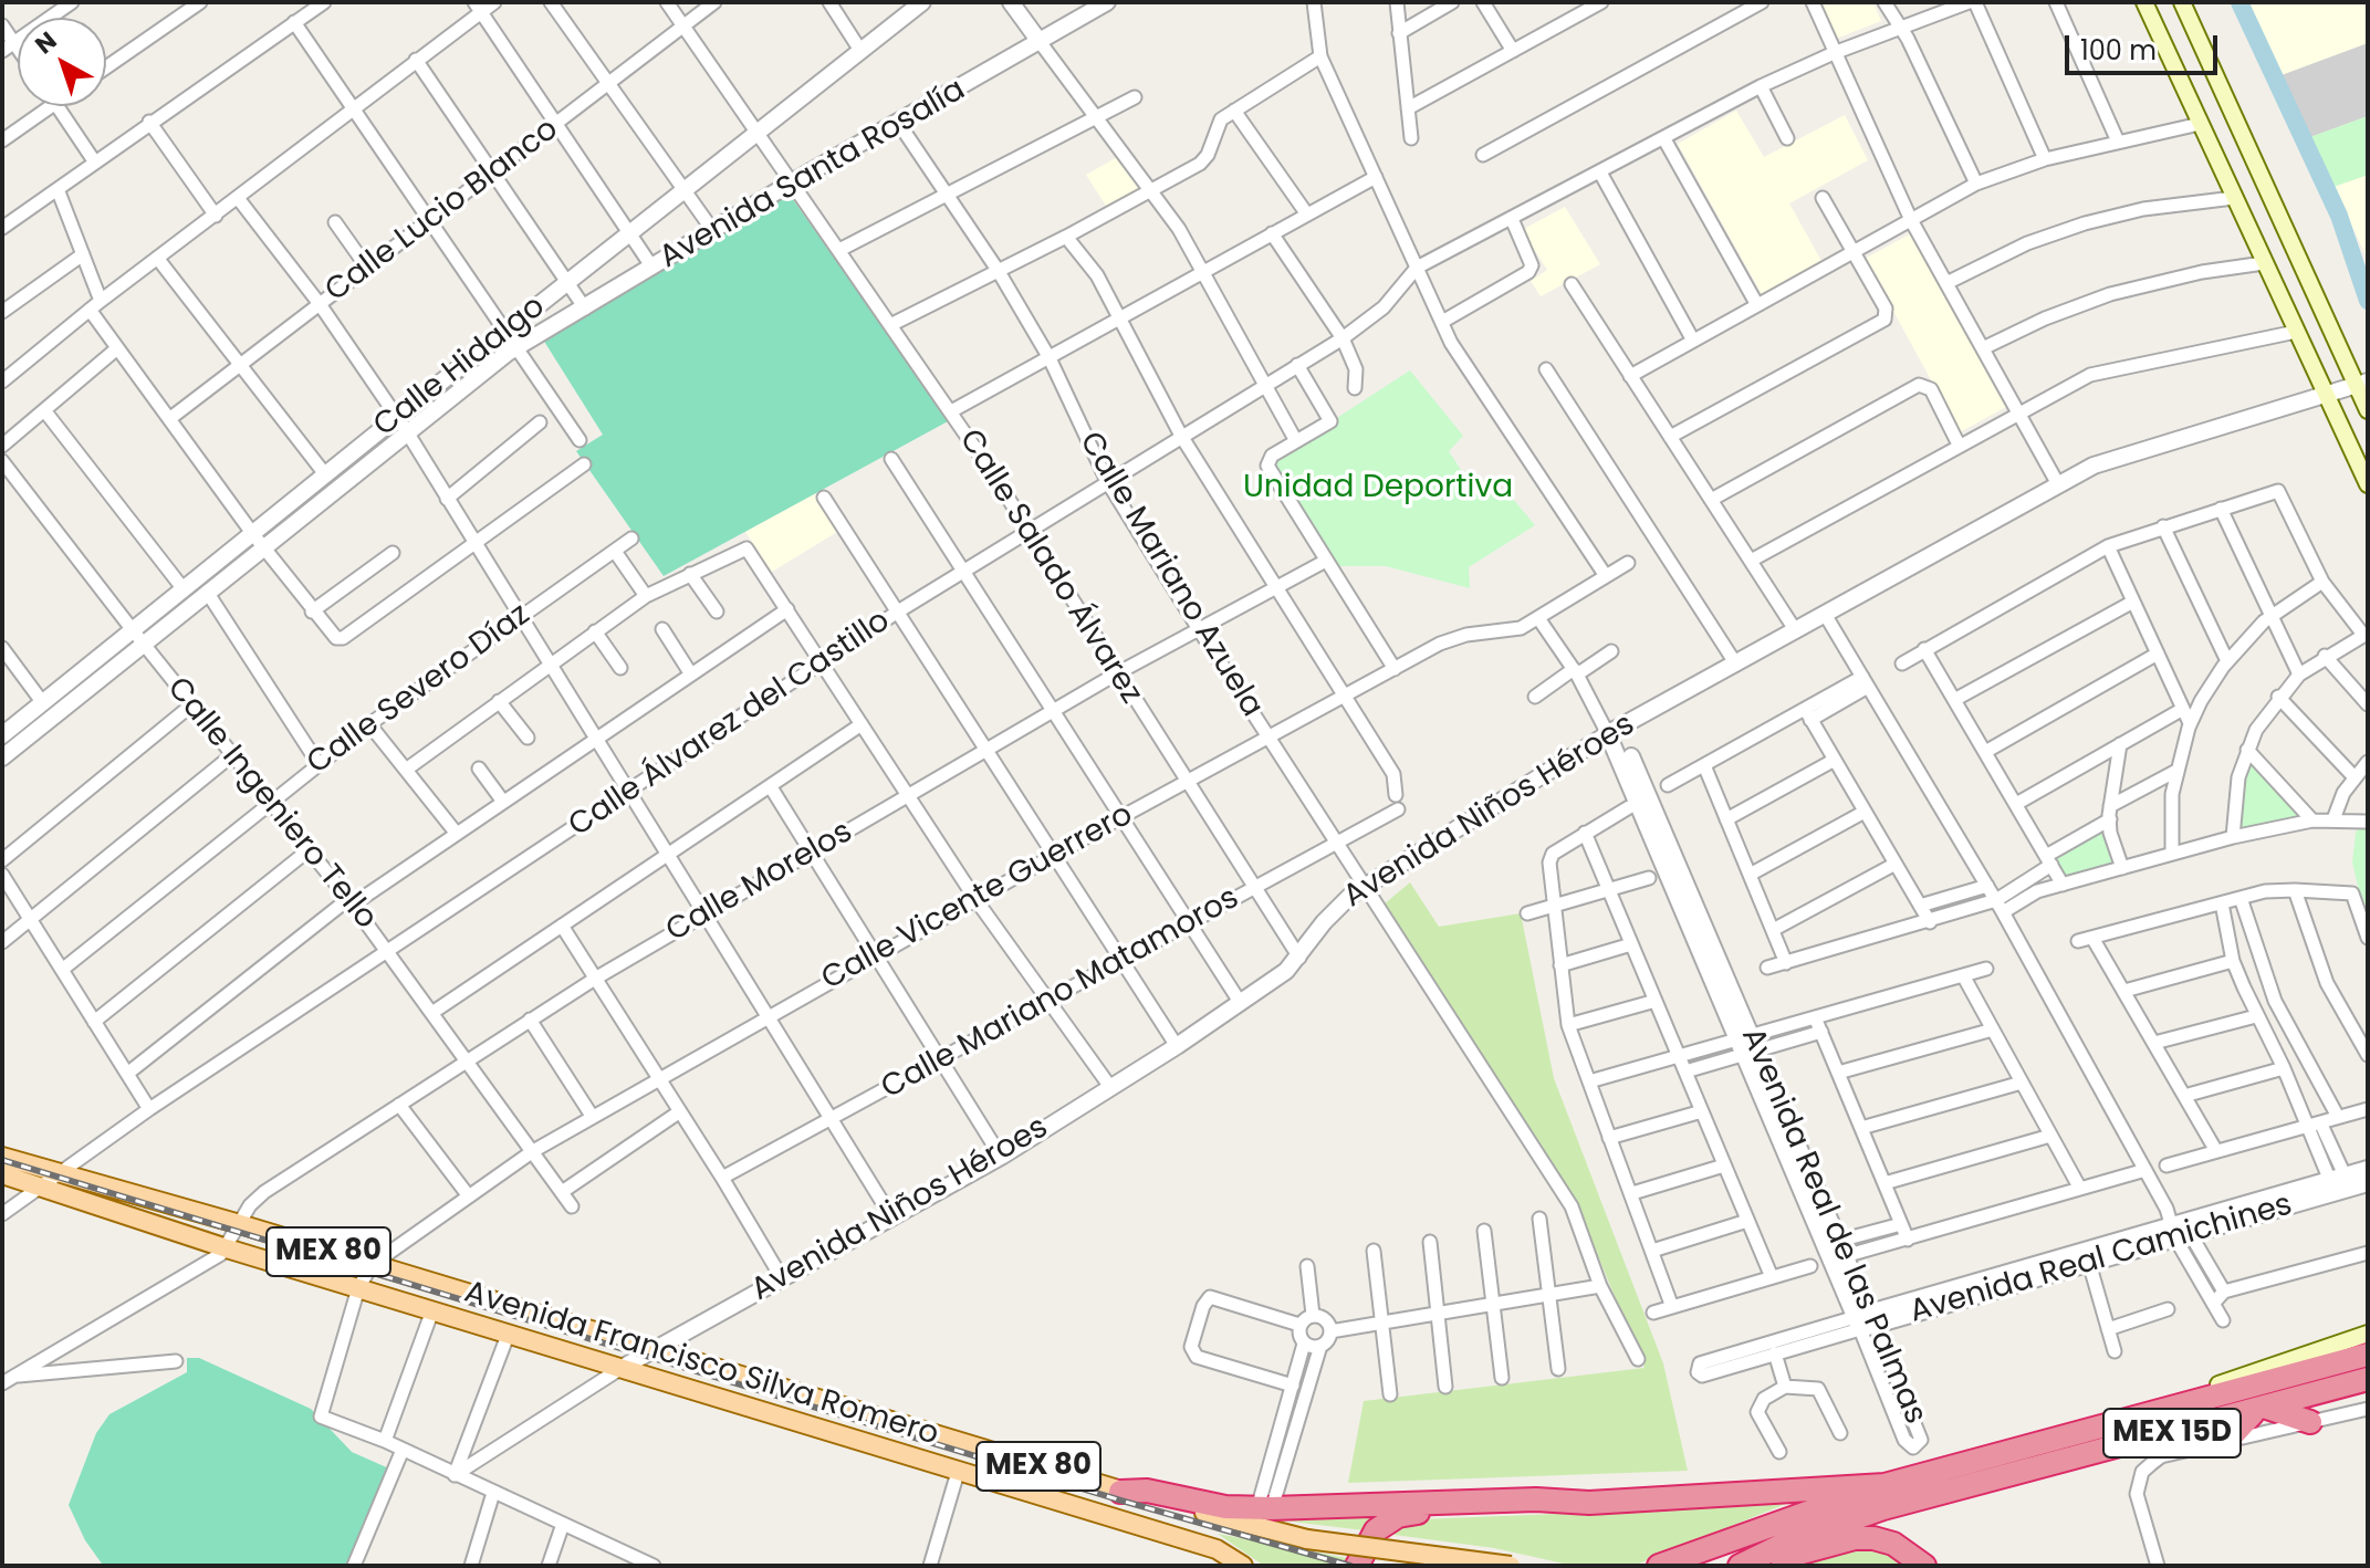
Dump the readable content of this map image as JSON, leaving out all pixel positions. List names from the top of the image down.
{
  "streets": {
    "highway": ["MEX 15D"],
    "main road": ["MEX 80", "Avenida Francisco Silva Romero"],
    "street": [
      "Avenida Santa Rosalía",
      "Calle Lucio Blanco",
      "Calle Hidalgo",
      "Calle Salado Álvarez",
      "Calle Mariano Azuela",
      "Calle Severo Díaz",
      "Calle Álvarez del Castillo",
      "Calle Ingeniero Tello",
      "Avenida Niños Héroes",
      "Calle Morelos",
      "Calle Vicente Guerrero",
      "Calle Mariano Matamoros",
      "Avenida Real de las Palmas",
      "Avenida Real Camichines"
    ]
  },
  "crossings": [
    ["Avenida Santa Rosalía", "Calle Hidalgo"],
    ["Avenida Santa Rosalía", "Calle Salado Álvarez"],
    ["Avenida Santa Rosalía", "Calle Mariano Azuela"],
    ["Calle Lucio Blanco", "Calle Salado Álvarez"],
    ["Calle Hidalgo", "Calle Salado Álvarez"],
    ["Calle Hidalgo", "Calle Ingeniero Tello"],
    ["Calle Salado Álvarez", "Calle Álvarez del Castillo"],
    ["Calle Salado Álvarez", "Avenida Niños Héroes"],
    ["Calle Salado Álvarez", "Calle Morelos"],
    ["Calle Salado Álvarez", "Calle Vicente Guerrero"],
    ["Calle Salado Álvarez", "Calle Mariano Matamoros"],
    ["Calle Mariano Azuela", "Calle Álvarez del Castillo"],
    ["Calle Mariano Azuela", "Avenida Niños Héroes"],
    ["Calle Mariano Azuela", "Calle Morelos"],
    ["Calle Mariano Azuela", "Calle Vicente Guerrero"],
    ["Calle Mariano Azuela", "Calle Mariano Matamoros"],
    ["Calle Severo Díaz", "Calle Ingeniero Tello"],
    ["Calle Álvarez del Castillo", "Calle Ingeniero Tello"],
    ["Calle Álvarez del Castillo", "Avenida Francisco Silva Romero"],
    ["Calle Ingeniero Tello", "Calle Morelos"],
    ["Calle Ingeniero Tello", "Calle Vicente Guerrero"],
    ["Avenida Niños Héroes", "Avenida Real de las Palmas"],
    ["Avenida Niños Héroes", "Avenida Francisco Silva Romero"],
    ["Calle Morelos", "Avenida Francisco Silva Romero"],
    ["Calle Vicente Guerrero", "Avenida Real de las Palmas"],
    ["Calle Vicente Guerrero", "Avenida Francisco Silva Romero"],
    ["Avenida Real de las Palmas", "Avenida Real Camichines"]
  ],
  "parks": ["Unidad Deportiva"],
  "scale_bar": "100 m",
  "north": "top left"
}
